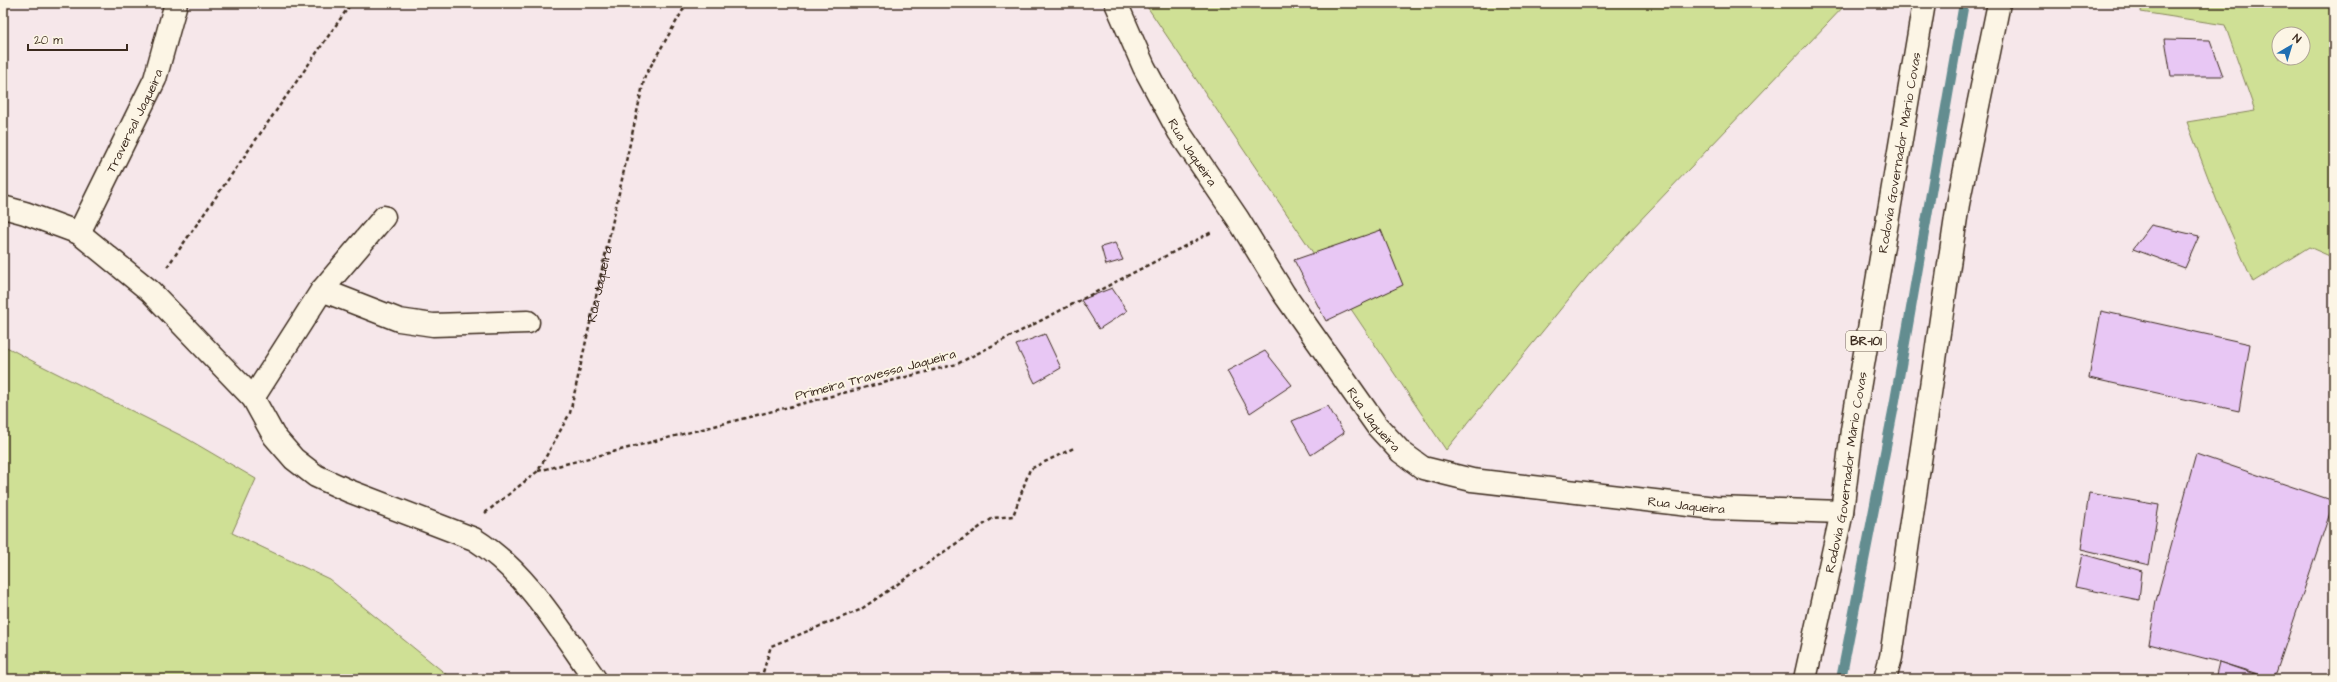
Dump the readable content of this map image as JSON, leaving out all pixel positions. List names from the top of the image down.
{
  "streets": {
    "main road": [
      "Traversal Jaqueira",
      "Rua Jaqueira",
      "Rodovia Governador Mário Covas",
      "BR-101"
    ],
    "path": ["Primeira Travessa Jaqueira"]
  },
  "crossings": [
    ["Rua Jaqueira", "Rodovia Governador Mário Covas"],
    ["Rua Jaqueira", "Primeira Travessa Jaqueira"]
  ],
  "scale_bar": "20 m",
  "north": "top right"
}
